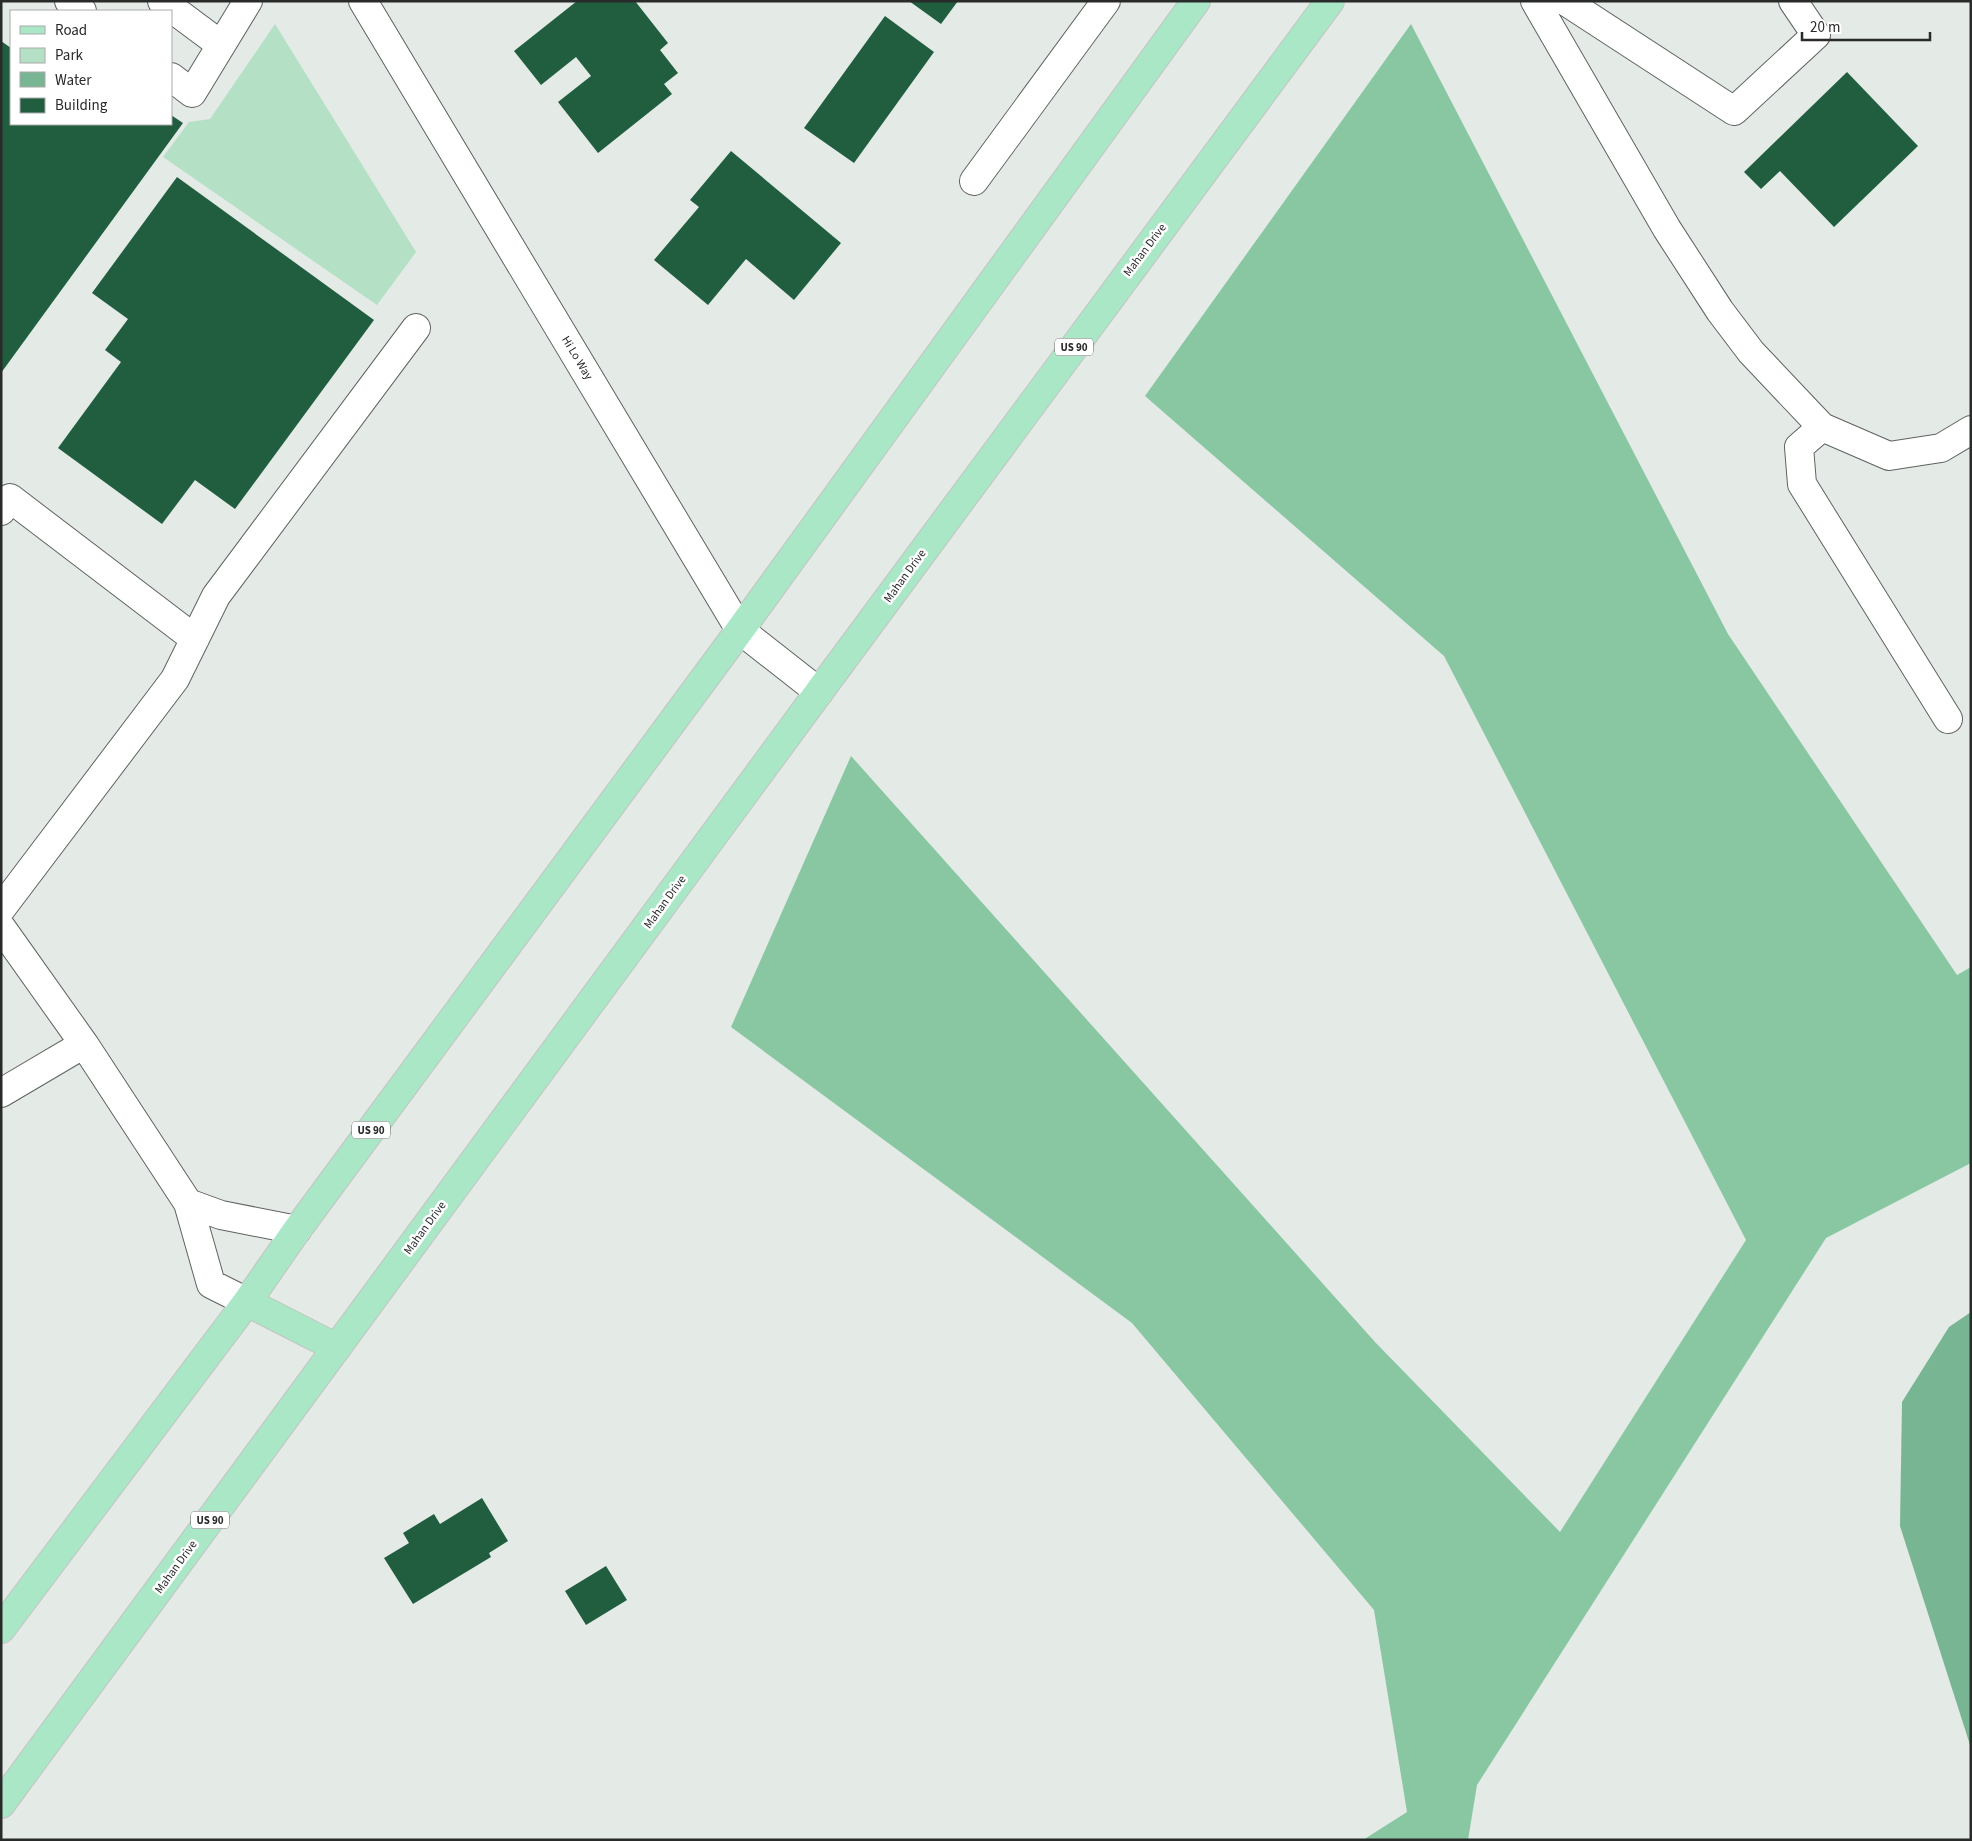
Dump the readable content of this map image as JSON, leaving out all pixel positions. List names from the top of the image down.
{
  "streets": {
    "main road": ["Mahan Drive", "US 90"],
    "street": ["Hi Lo Way"]
  },
  "crossings": [
    ["Mahan Drive", "Hi Lo Way"],
    ["US 90", "Hi Lo Way"]
  ],
  "legend": [
    "Road",
    "Park",
    "Water",
    "Building"
  ],
  "scale_bar": "20 m"
}
